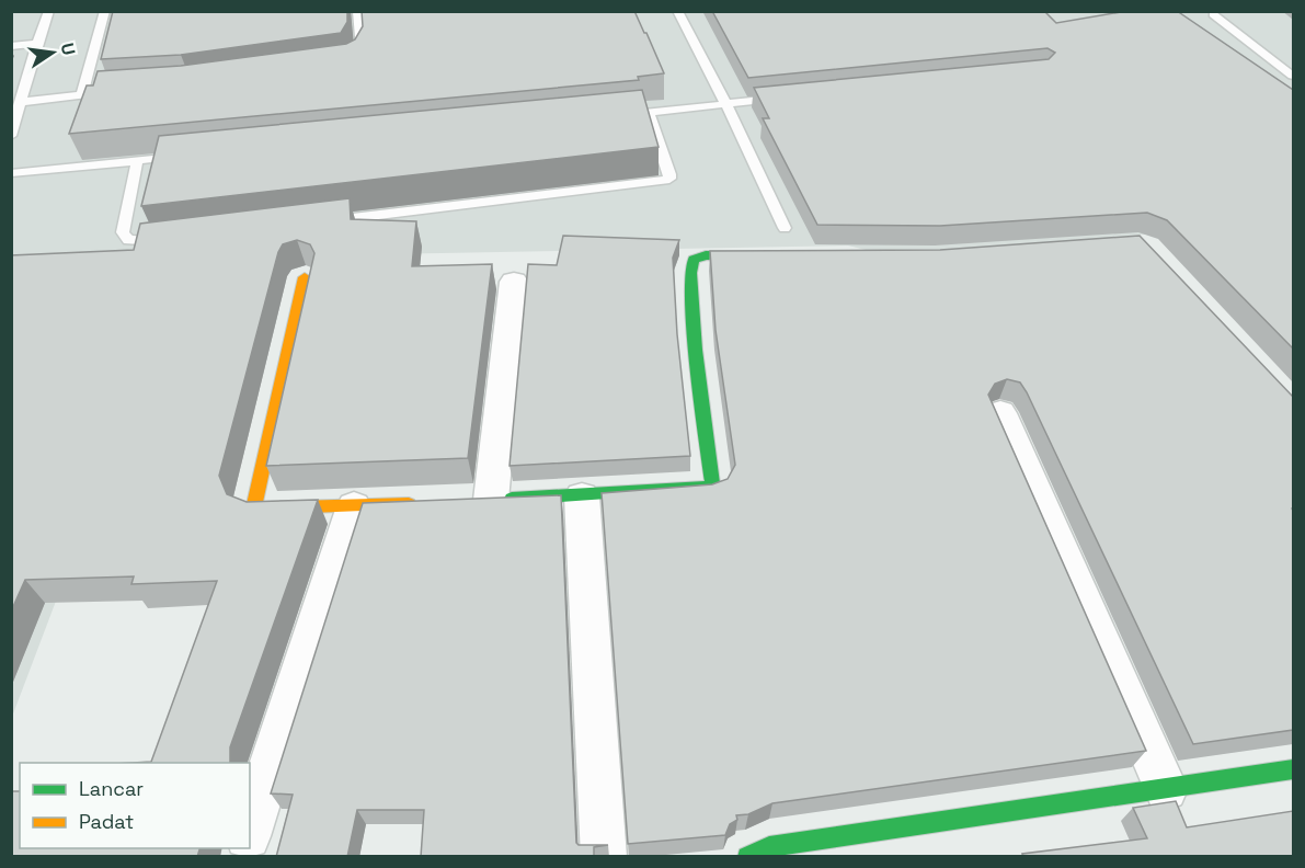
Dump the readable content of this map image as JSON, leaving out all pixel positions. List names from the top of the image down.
{
  "legend": ["Lancar", "Padat"],
  "north": "right"
}
